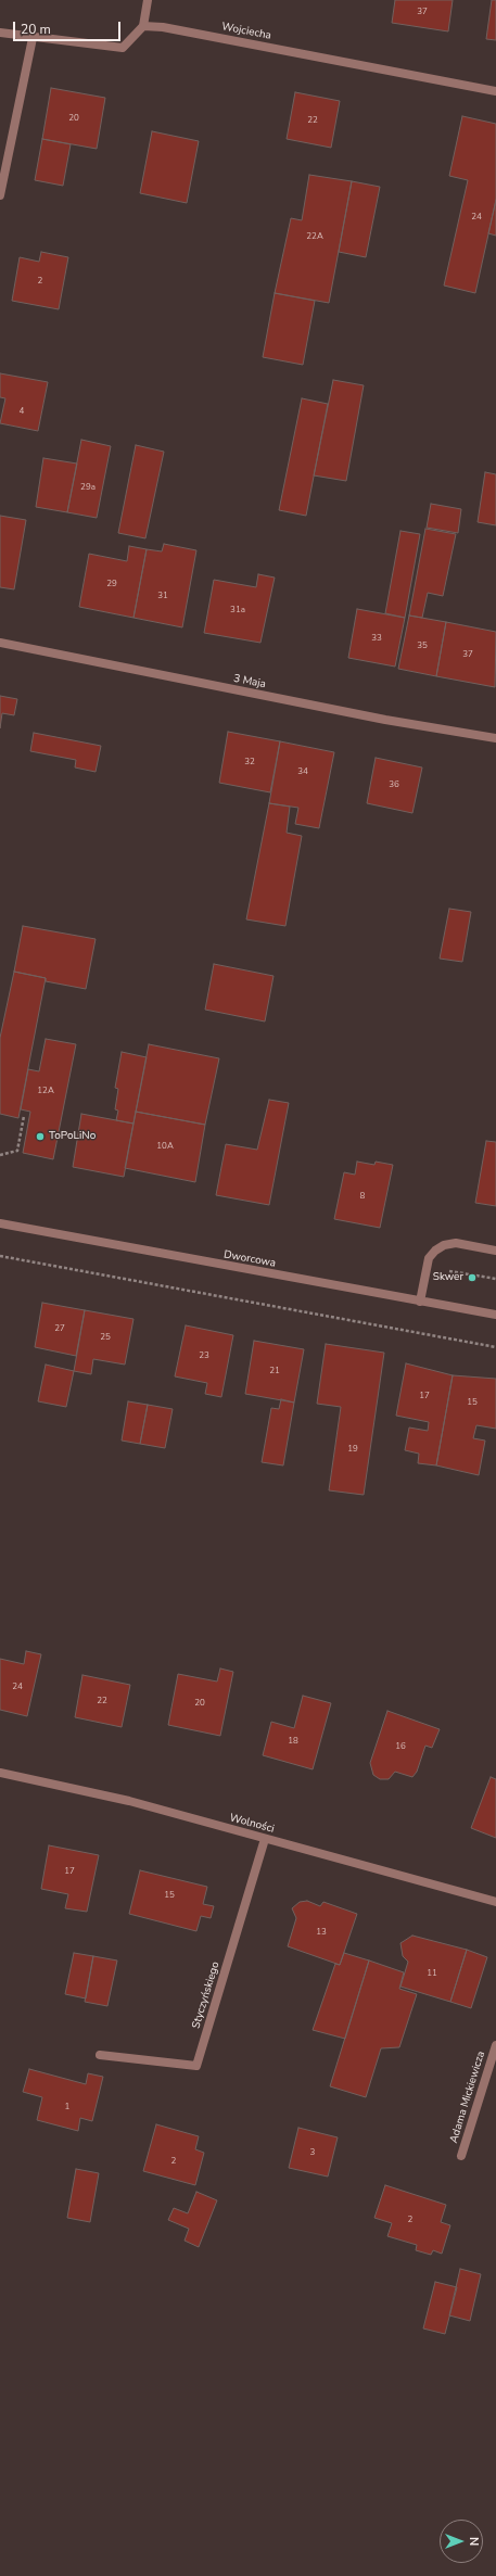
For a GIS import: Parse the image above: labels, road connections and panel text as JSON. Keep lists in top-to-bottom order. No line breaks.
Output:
{"streets":{"street":["Wojciecha","3 Maja","Dworcowa","Wolności","Styczyńskiego","Adama Mickiewicza"]},"crossings":[["Wolności","Styczyńskiego"]],"places":["ToPoLiNo","Skwer"],"house_numbers":["37","20","22","24","22A","2","4","29a","29","31","31a","33","35","37","32","34","36","12A","10A","8","27","25","23","21","17","15","19","24","22","20","18","16","17","15","13","11","1","3","2","2"],"scale_bar":"20 m","north":"right"}
